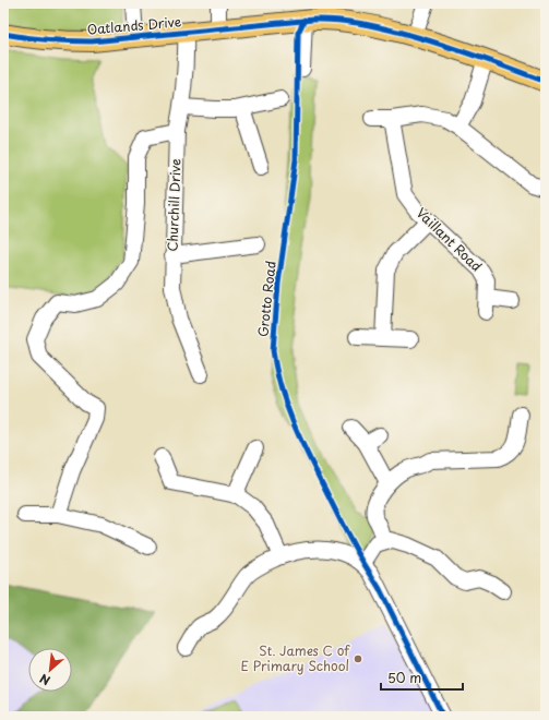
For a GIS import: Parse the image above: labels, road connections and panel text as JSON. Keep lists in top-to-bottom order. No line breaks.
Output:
{"streets":{"main road":["Oatlands Drive"],"street":["Churchill Drive","Vaillant Road"],"cycle path":["Grotto Road"]},"crossings":[["Oatlands Drive","Churchill Drive"]],"places":["St. James C of E Primary School"],"scale_bar":"50 m","north":"bottom left"}
